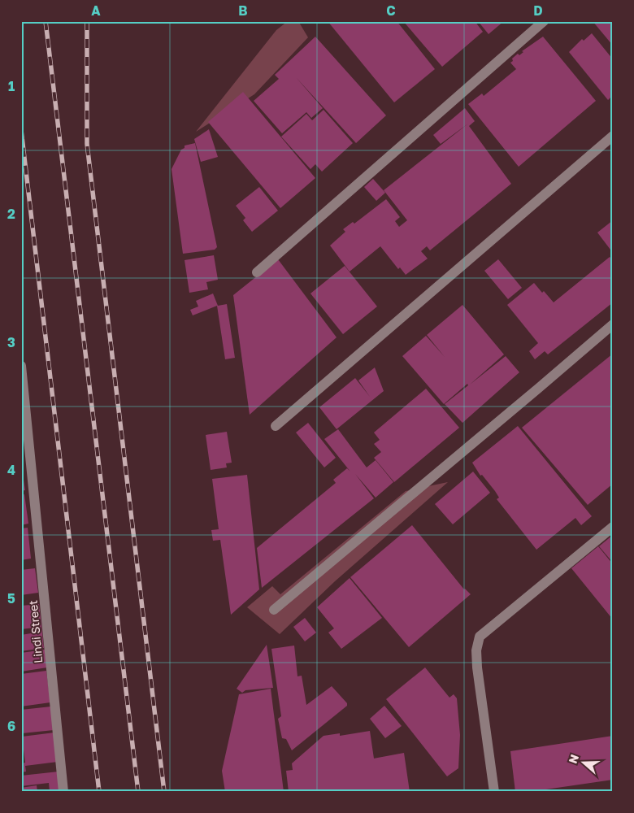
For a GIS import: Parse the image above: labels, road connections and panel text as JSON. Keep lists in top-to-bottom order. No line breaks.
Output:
{"streets":{"street":["Lindi Street"]},"north":"left","grid":{"columns":["A","B","C","D"],"rows":["1","2","3","4","5","6"]}}
